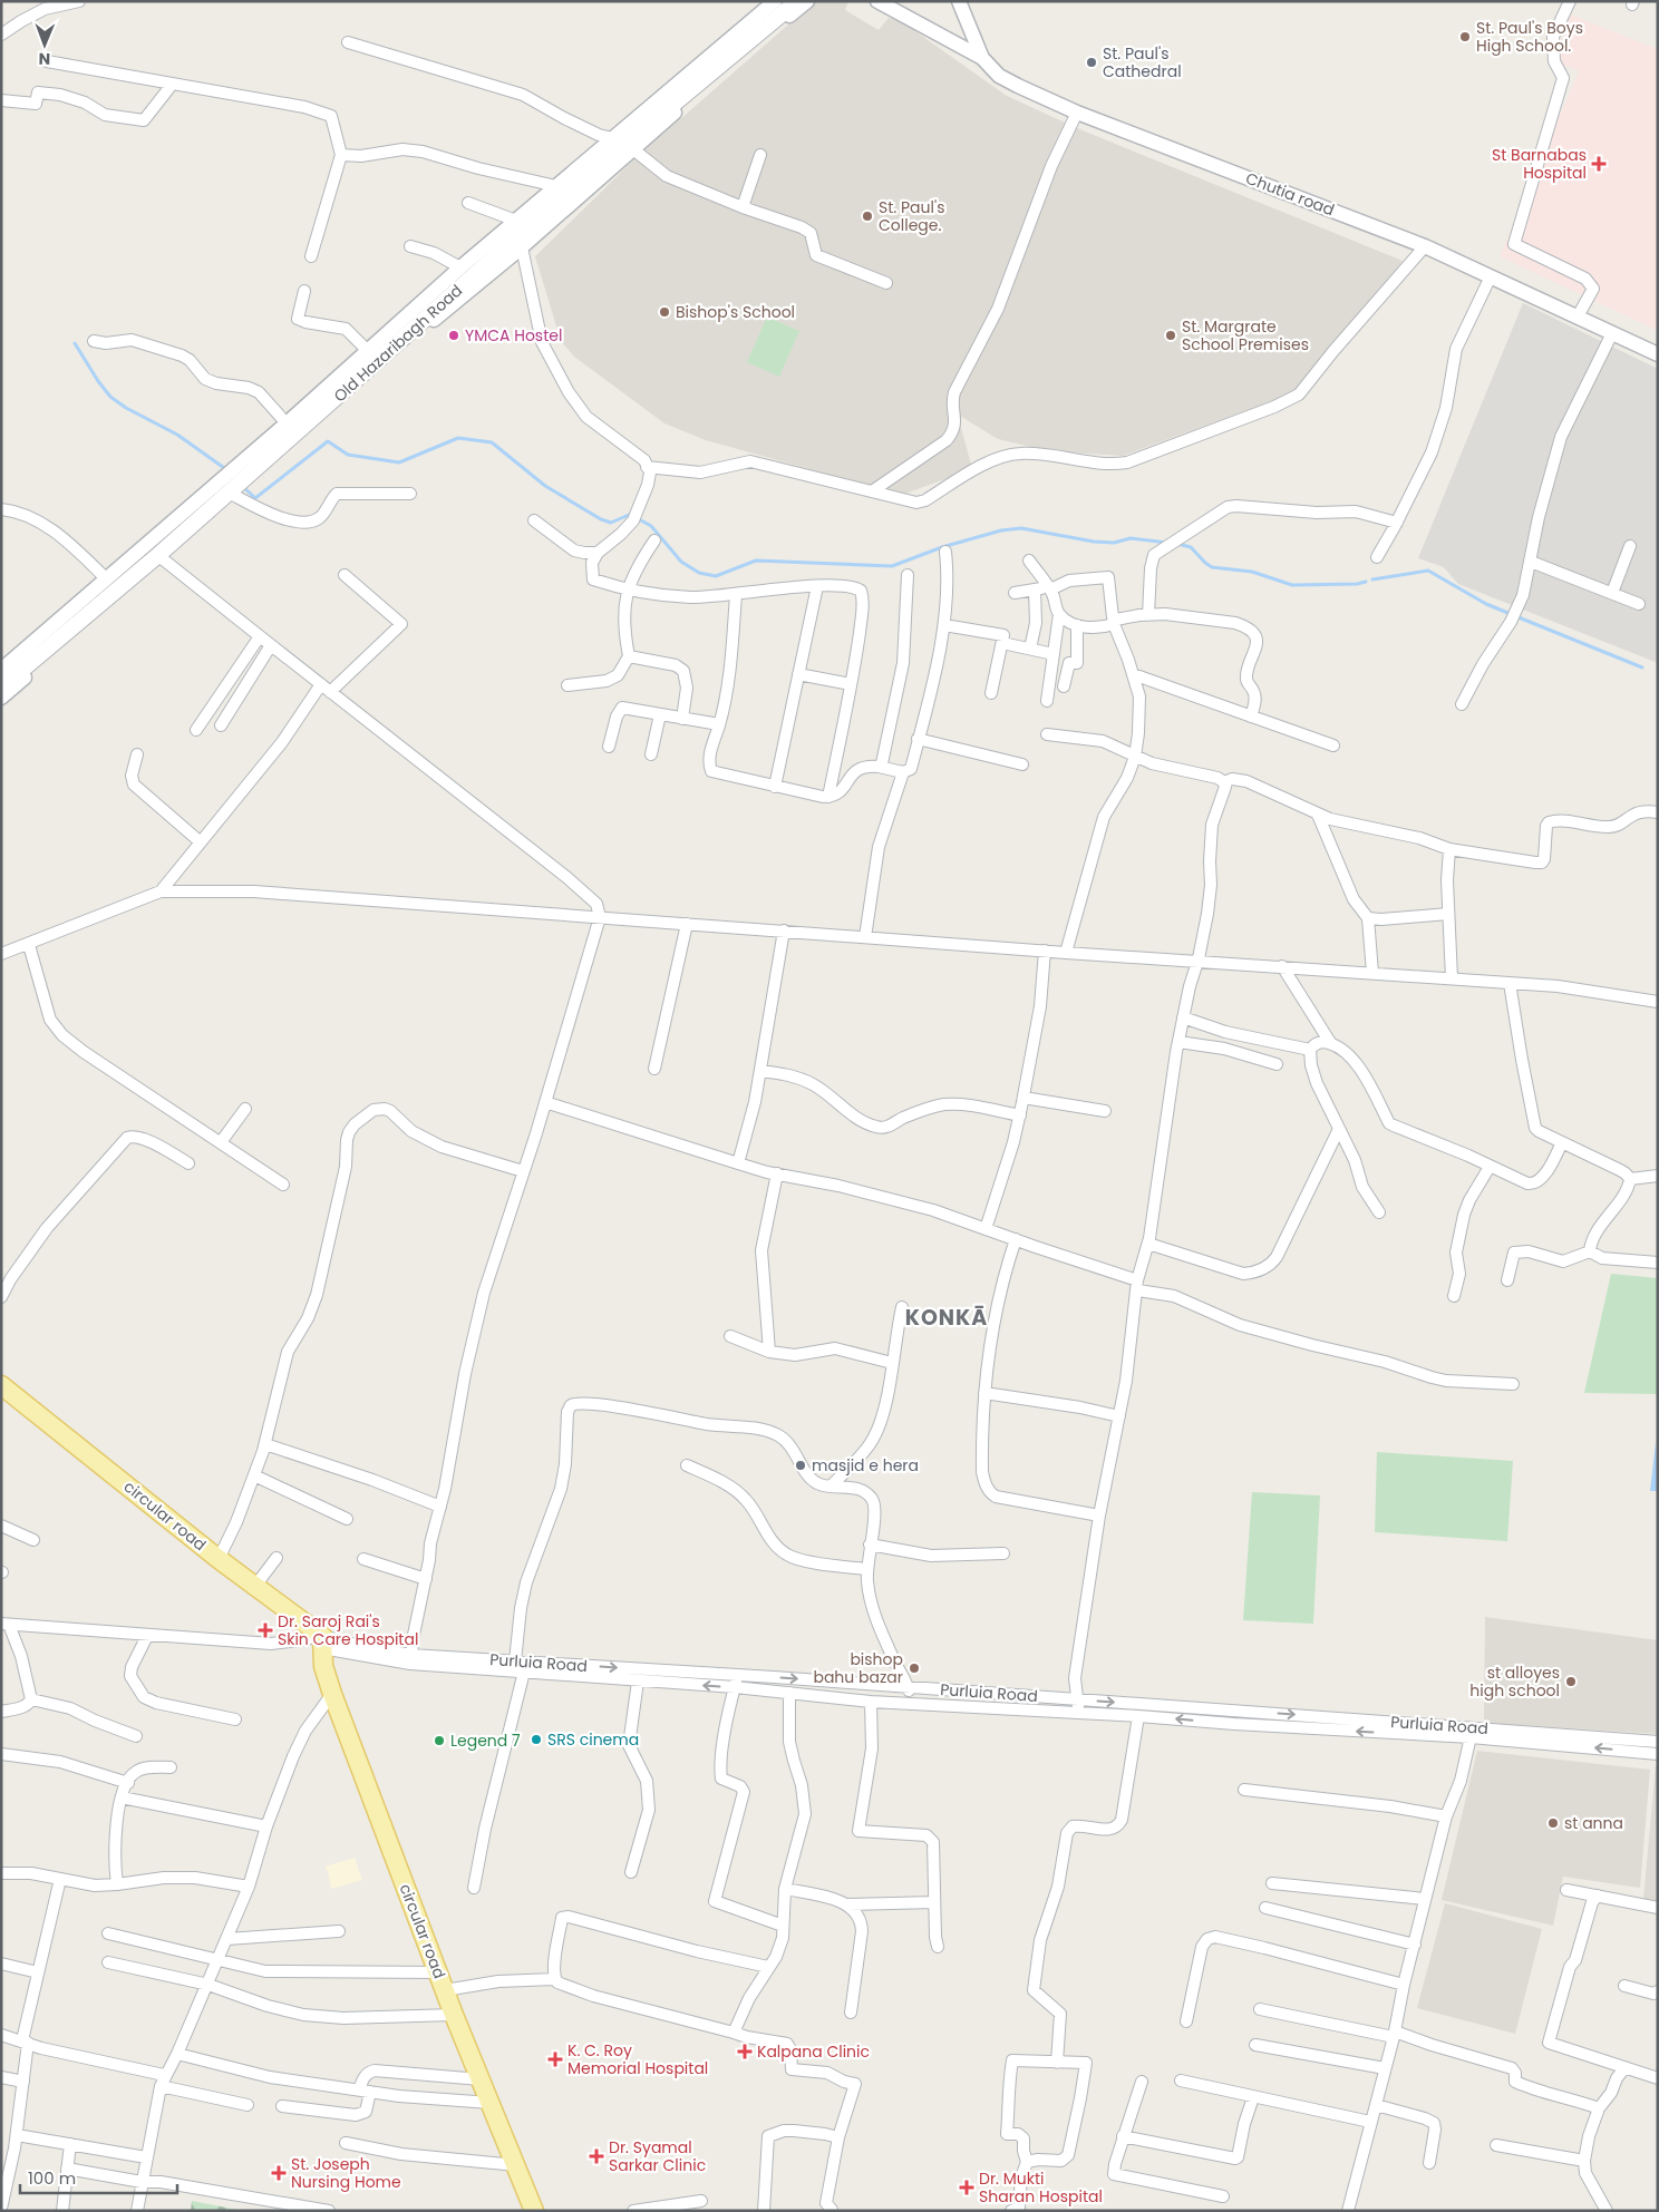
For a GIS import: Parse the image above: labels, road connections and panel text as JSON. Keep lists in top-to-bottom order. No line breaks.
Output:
{"streets":{"main road":["Old Hazaribagh Road","circular road"],"street":["Chutia road","Purluia Road"]},"crossings":[["circular road","Purluia Road"]],"districts":["KONKĀ"],"places":{"other":["St. Paul's Boys High School.","St. Paul's Cathedral","St. Paul's College.","Bishop's School","YMCA Hostel","St. Margrate School Premises","masjid e hera","bishop bahu bazar","st alloyes high school","SRS cinema","Legend 7","st anna"],"health":["St Barnabas Hospital","Dr. Saroj Rai's Skin Care Hospital","Kalpana Clinic","K. C. Roy Memorial Hospital","Dr. Syamal Sarkar Clinic","St. Joseph Nursing Home","Dr. Mukti Sharan Hospital"]},"scale_bar":"100 m","north":"bottom"}
